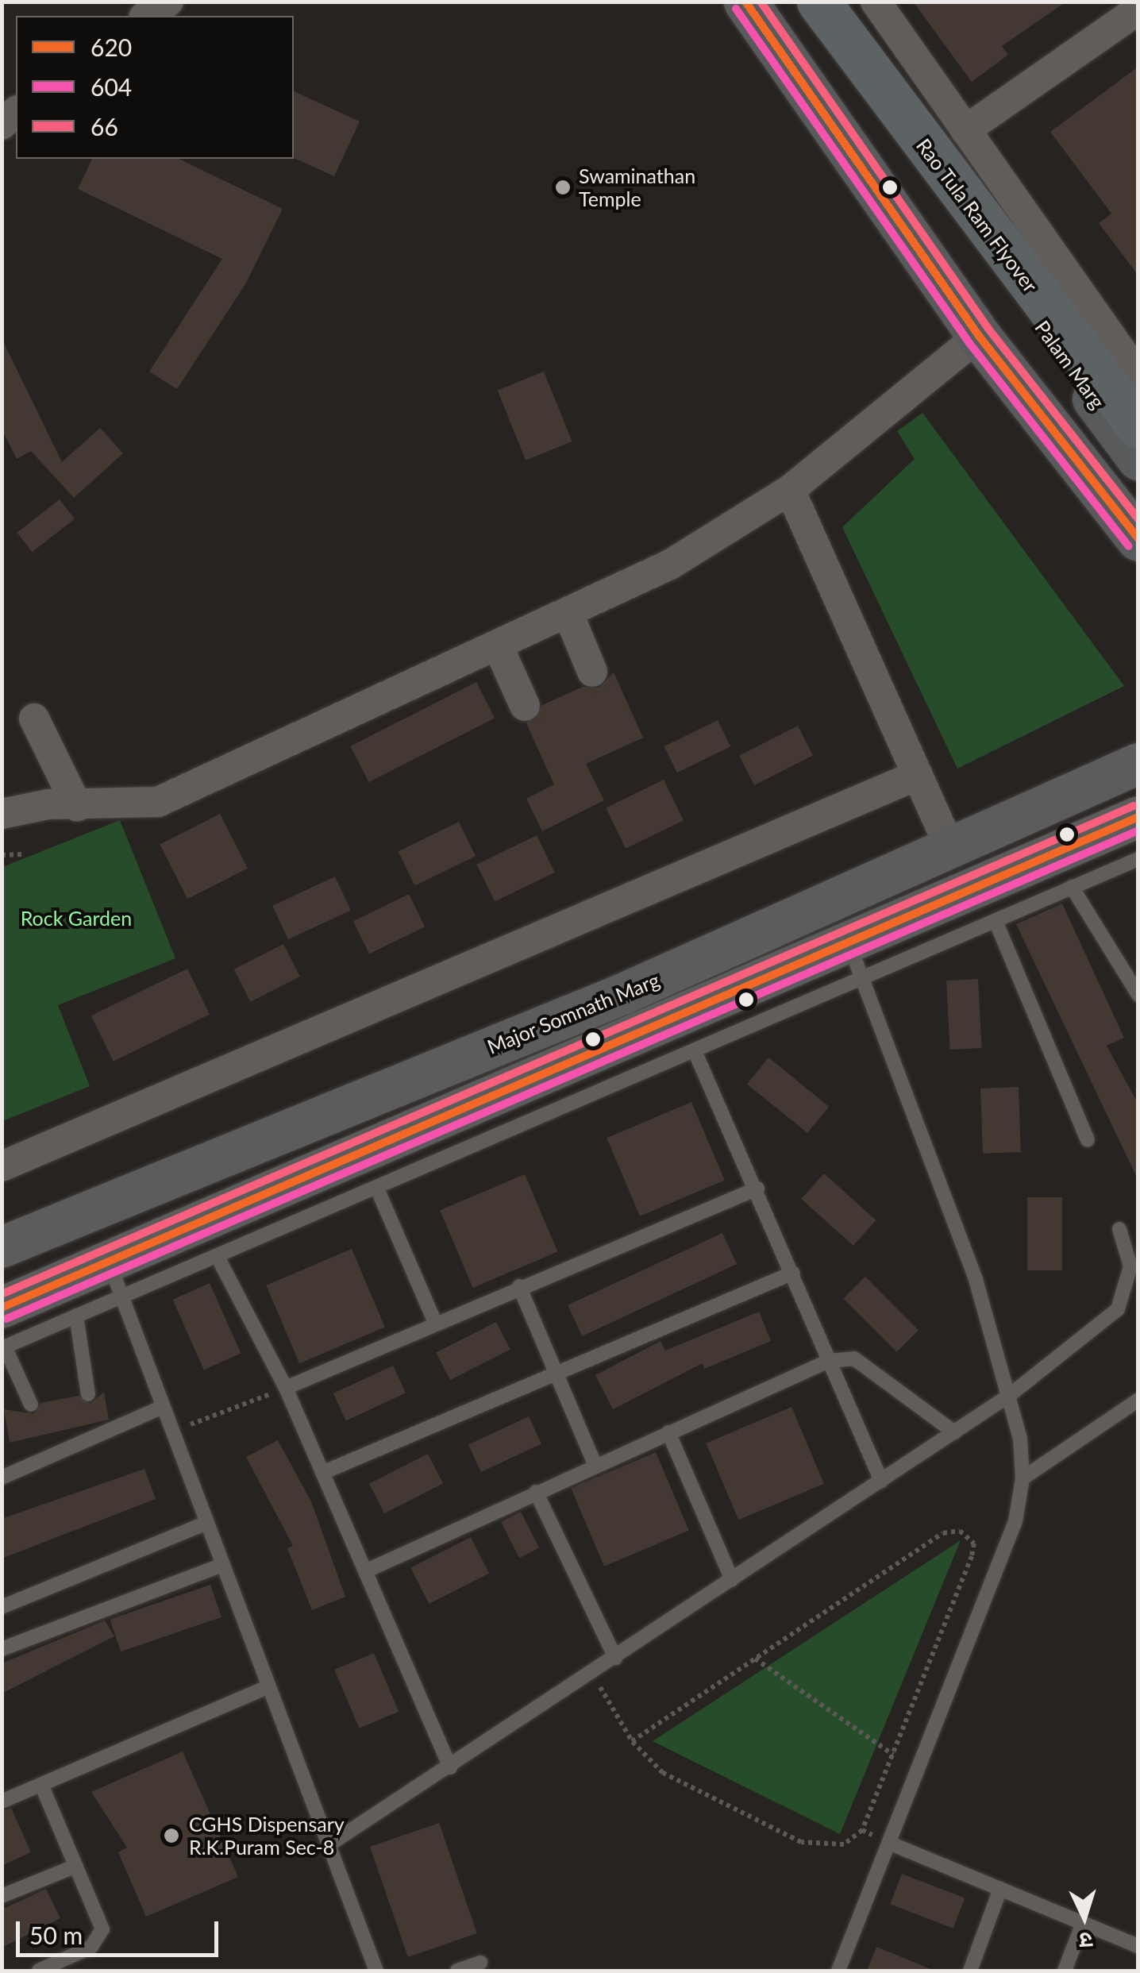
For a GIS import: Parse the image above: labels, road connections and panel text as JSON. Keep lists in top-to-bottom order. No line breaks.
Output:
{"streets":{"highway":["Rao Tula Ram Flyover"],"main road":["Palam Marg"],"street":["Major Somnath Marg"]},"parks":["Rock Garden"],"places":["Swaminathan Temple","CGHS Dispensary R.K.Puram Sec-8"],"lines":["transit line 620","transit line 66","transit line 604"],"legend":["620","604","66"],"scale_bar":"50 m","north":"bottom"}
